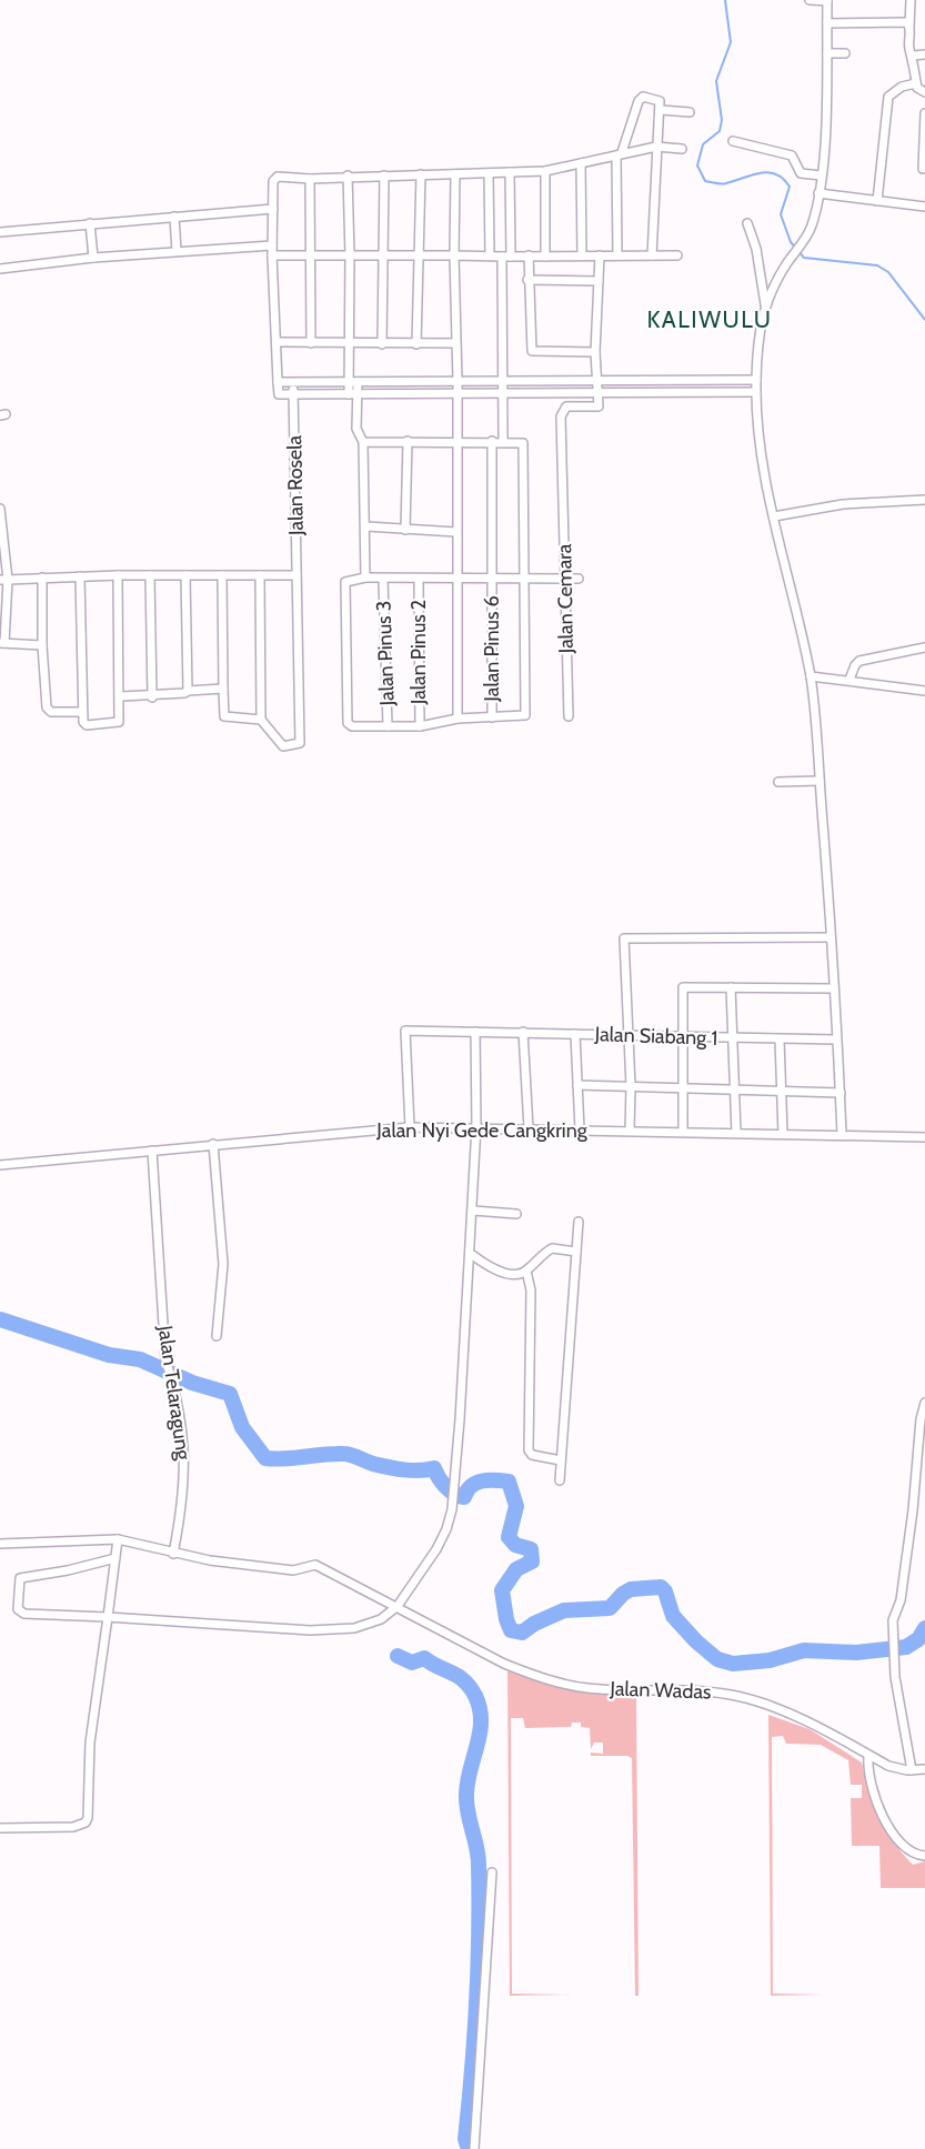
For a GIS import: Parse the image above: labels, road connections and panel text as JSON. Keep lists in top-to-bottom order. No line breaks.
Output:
{"streets":{"street":["Jalan Rosela","Jalan Cemara","Jalan Pinus 6","Jalan Pinus 2","Jalan Pinus 3","Jalan Siabang 1","Jalan Nyi Gede Cangkring","Jalan Telaragung","Jalan Wadas"]},"crossings":[["Jalan Siabang 1","Jalan Nyi Gede Cangkring"],["Jalan Nyi Gede Cangkring","Jalan Telaragung"],["Jalan Telaragung","Jalan Wadas"]],"districts":["KALIWULU"]}
